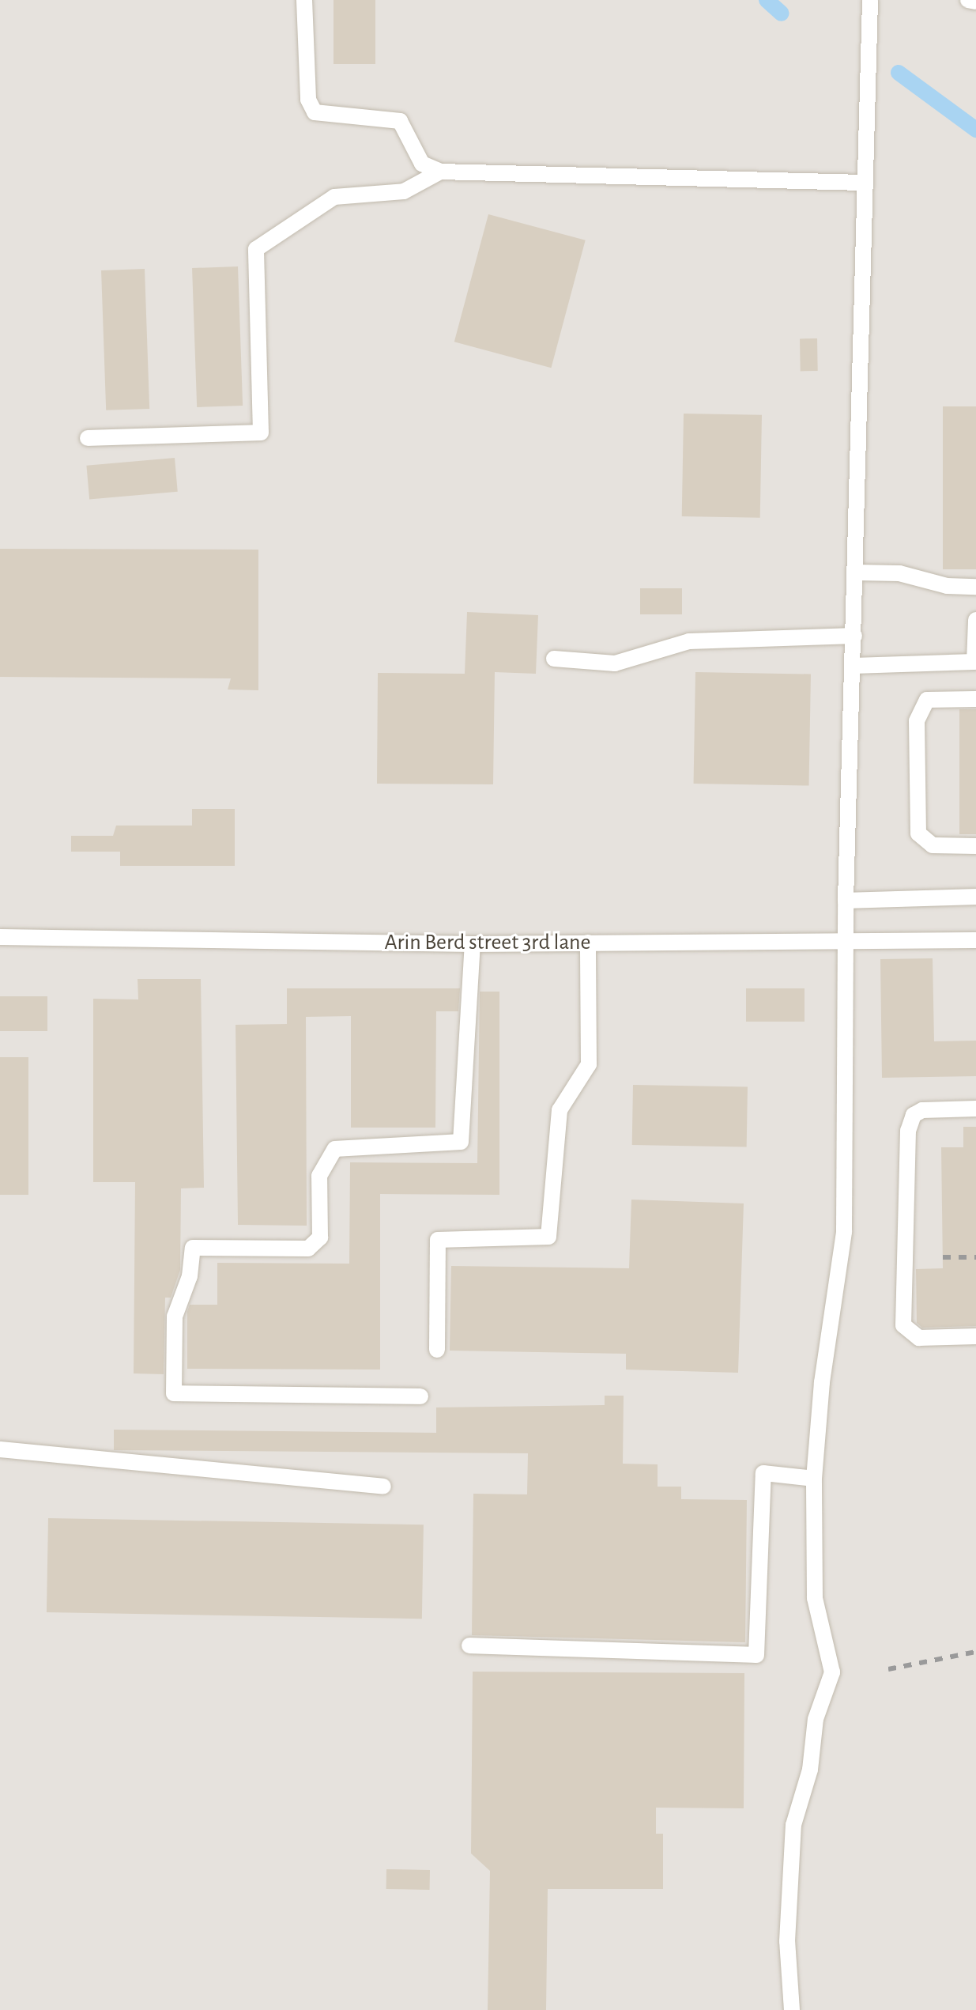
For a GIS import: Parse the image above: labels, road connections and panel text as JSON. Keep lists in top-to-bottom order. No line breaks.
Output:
{"streets":{"street":["Arin Berd street 3rd lane"]}}
